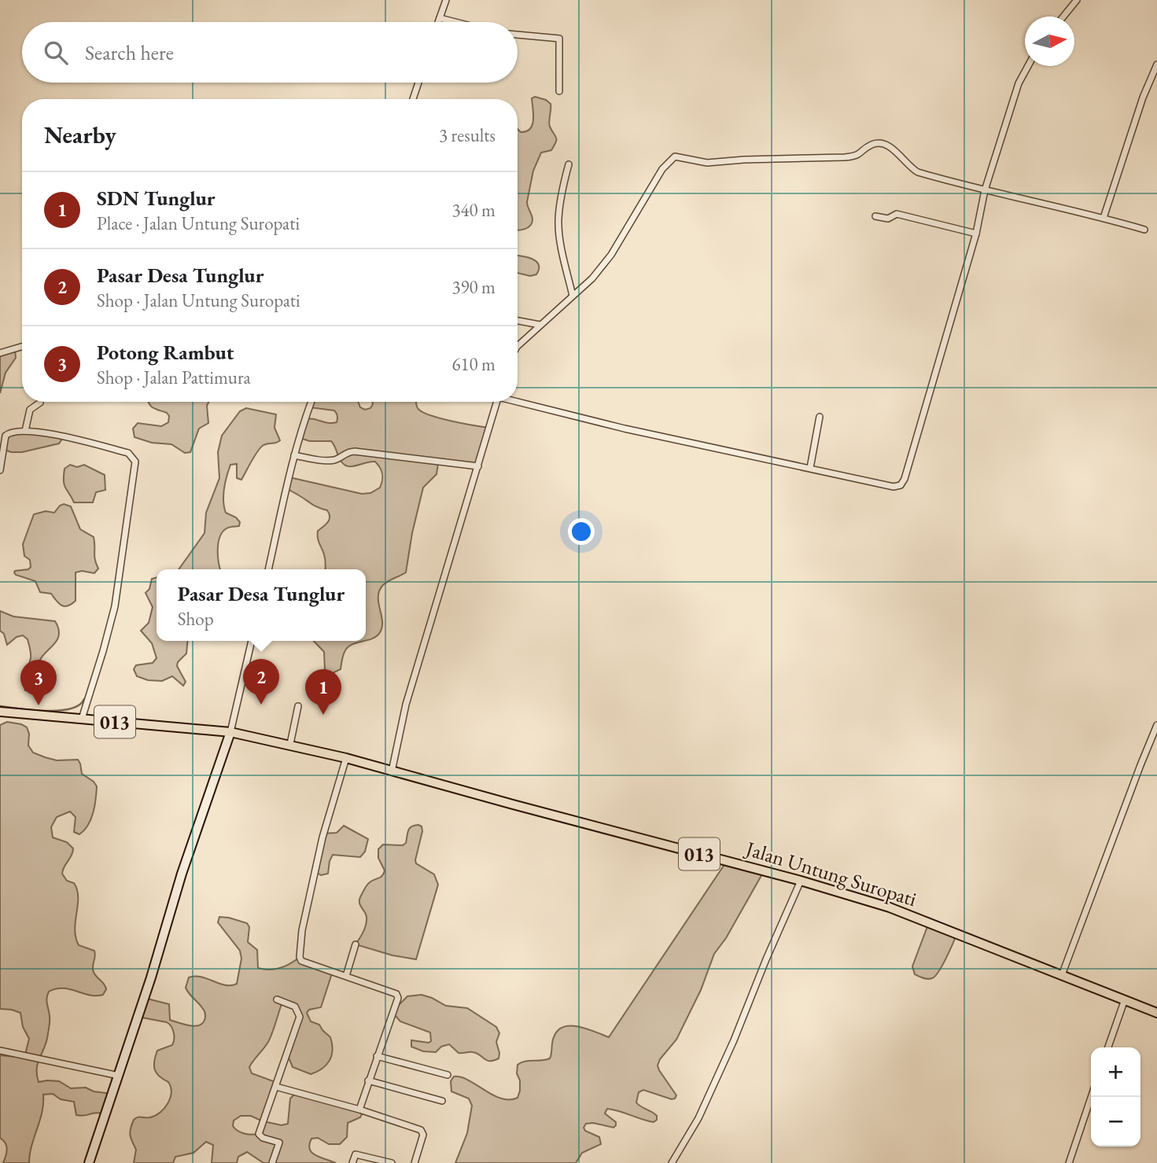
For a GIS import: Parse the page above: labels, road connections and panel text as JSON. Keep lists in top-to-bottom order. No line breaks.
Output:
{"streets":{"main road":["013","Jalan Untung Suropati"]},"crossings":[["013","Jalan Untung Suropati"]],"north":"right","page":{"search":"Search here","heading":["Nearby","3 results"],"list":[{"mark":"1","name":"SDN Tunglur","note":"Place · Jalan Untung Suropati","value":"340 m"},{"mark":"2","name":"Pasar Desa Tunglur","note":"Shop · Jalan Untung Suropati","value":"390 m"},{"mark":"3","name":"Potong Rambut","note":"Shop · Jalan Pattimura","value":"610 m"}],"popup":["Pasar Desa Tunglur","Shop"],"pins":["2","3","1"],"map_buttons":["+","−"]}}
